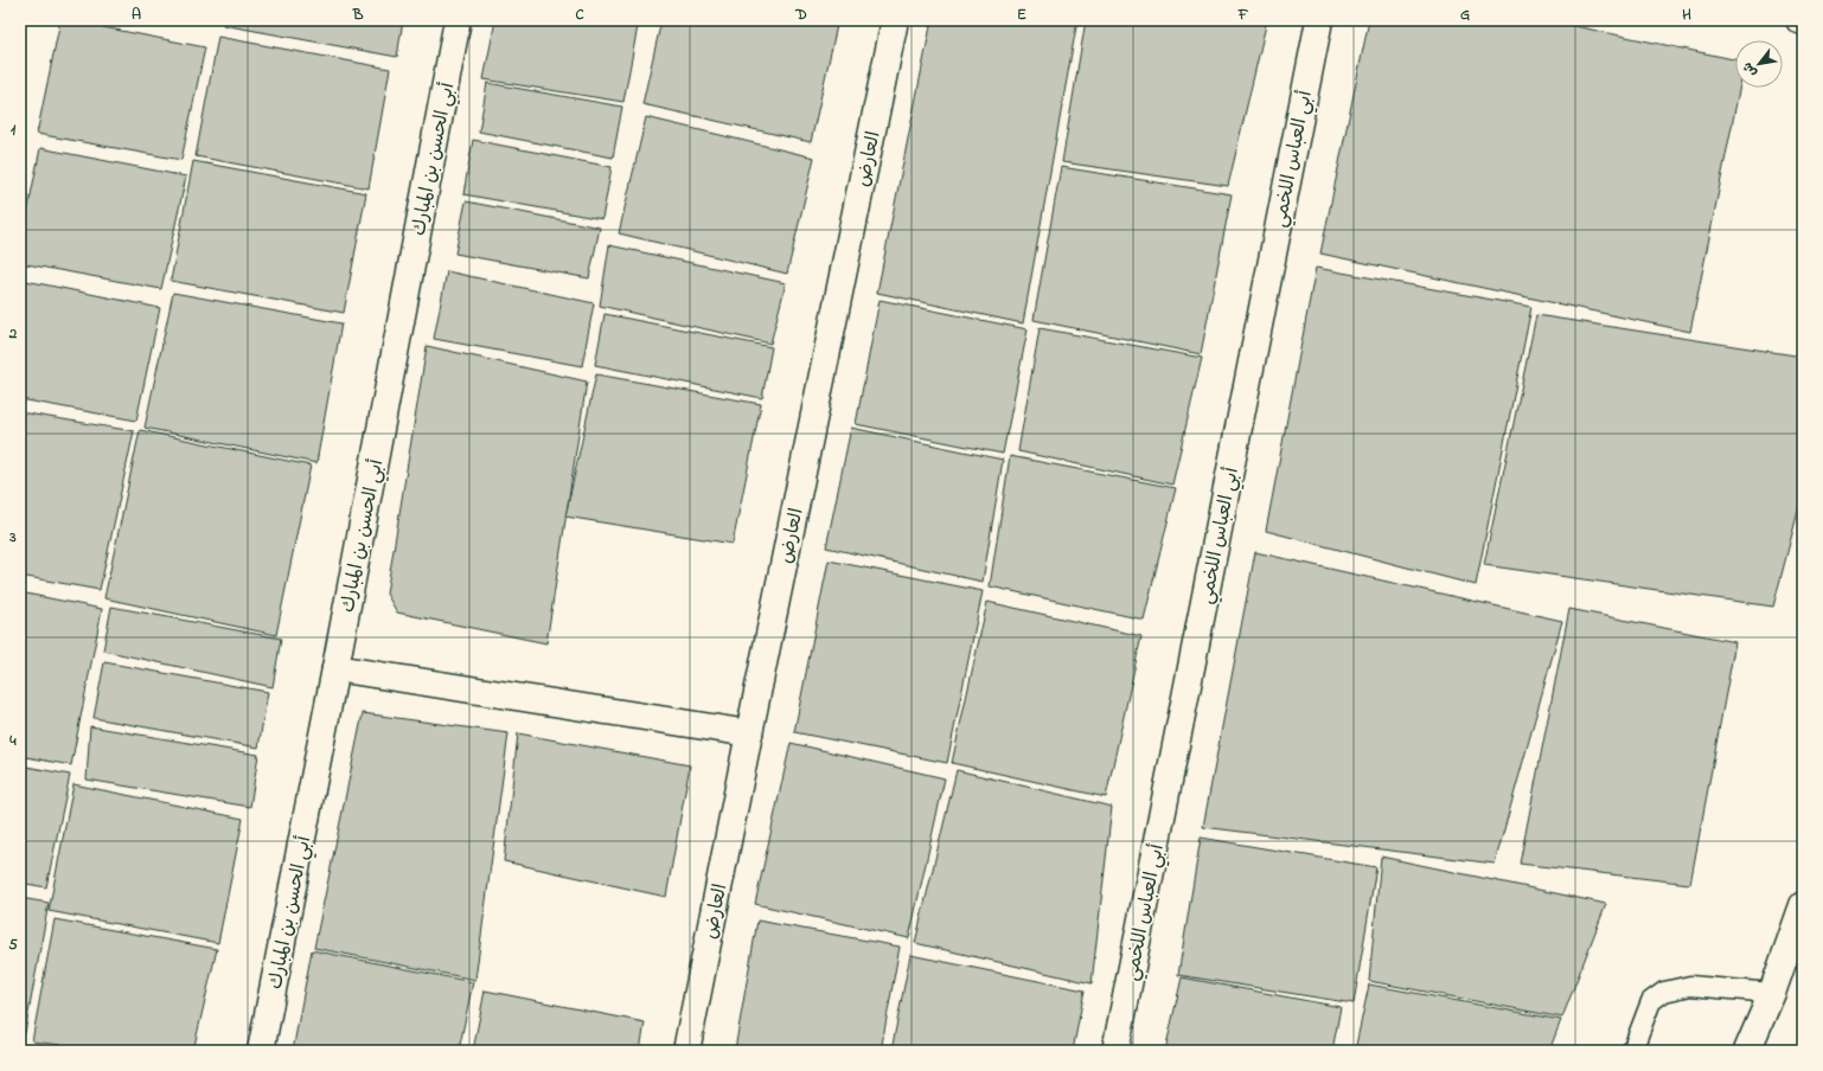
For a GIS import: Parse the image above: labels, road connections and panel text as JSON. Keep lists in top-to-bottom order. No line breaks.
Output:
{"streets":{"street":["أبي الحسن بن المبارك","العارض","أبي العباس اللخمي"]},"north":"bottom left","grid":{"columns":["A","B","C","D","E","F","G","H"],"rows":["1","2","3","4","5"]}}
